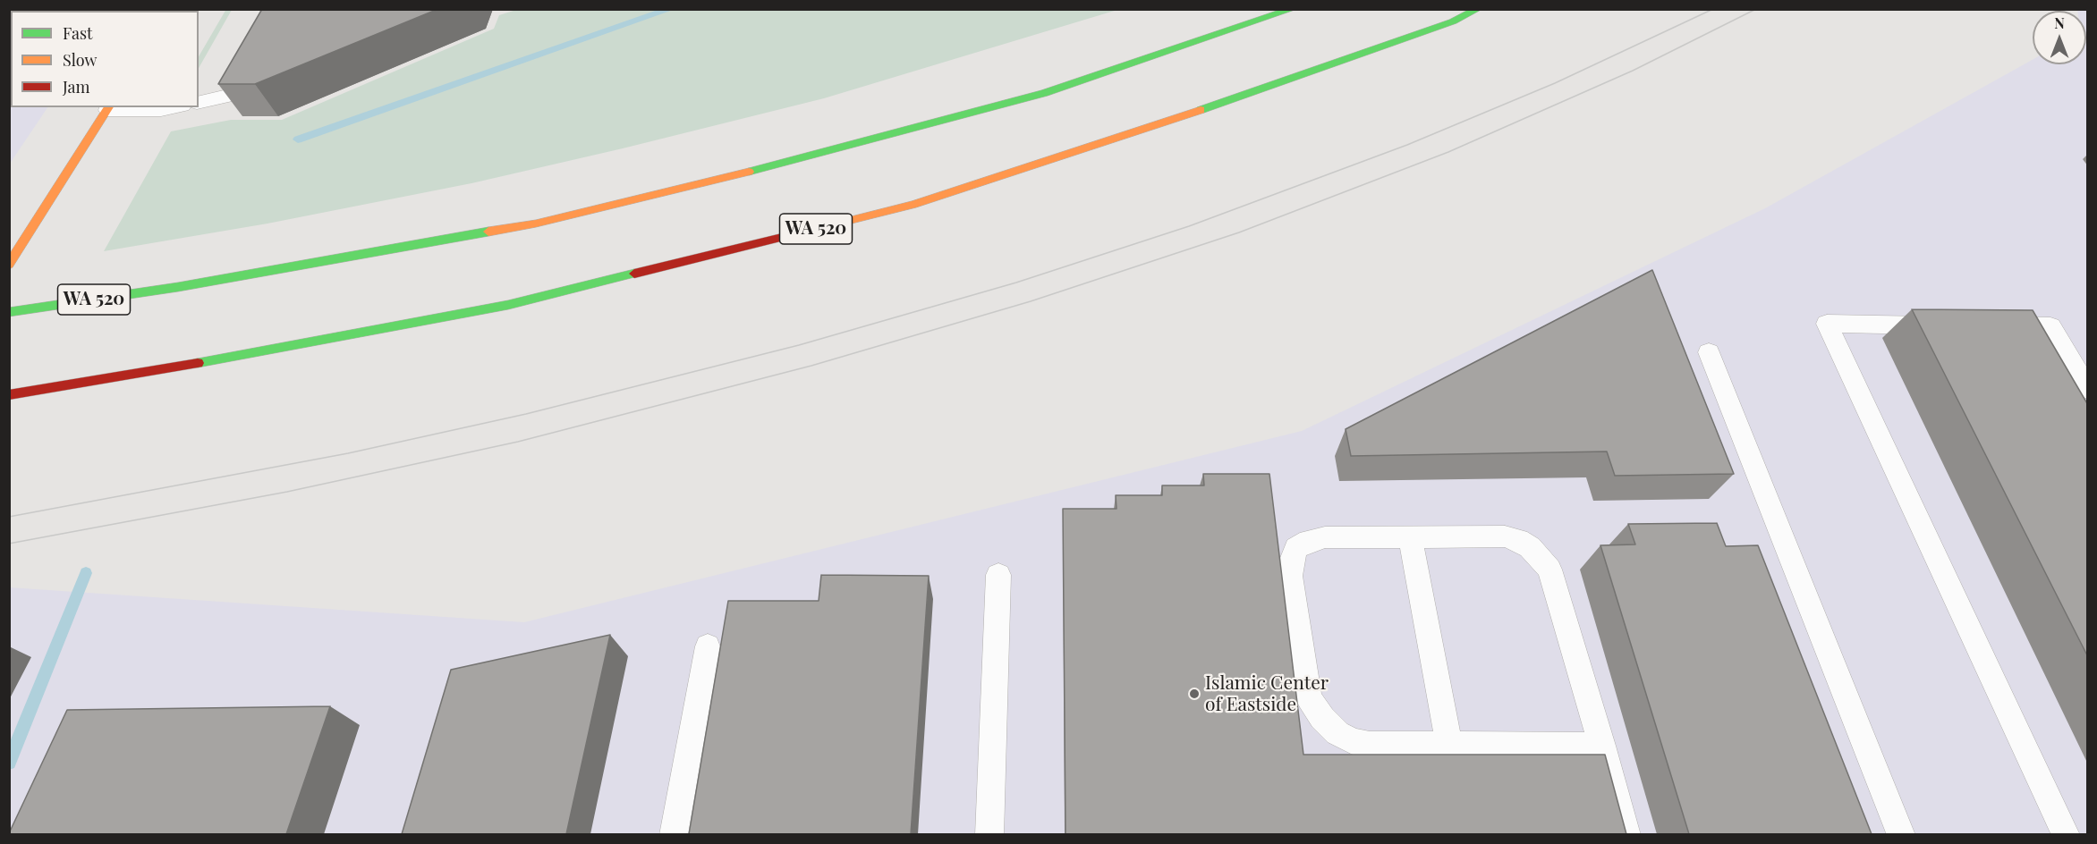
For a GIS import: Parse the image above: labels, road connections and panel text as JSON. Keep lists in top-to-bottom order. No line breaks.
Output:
{"streets":{"main road":["WA 520"]},"places":["Islamic Center of Eastside"],"legend":["Fast","Slow","Jam"],"north":"top"}
